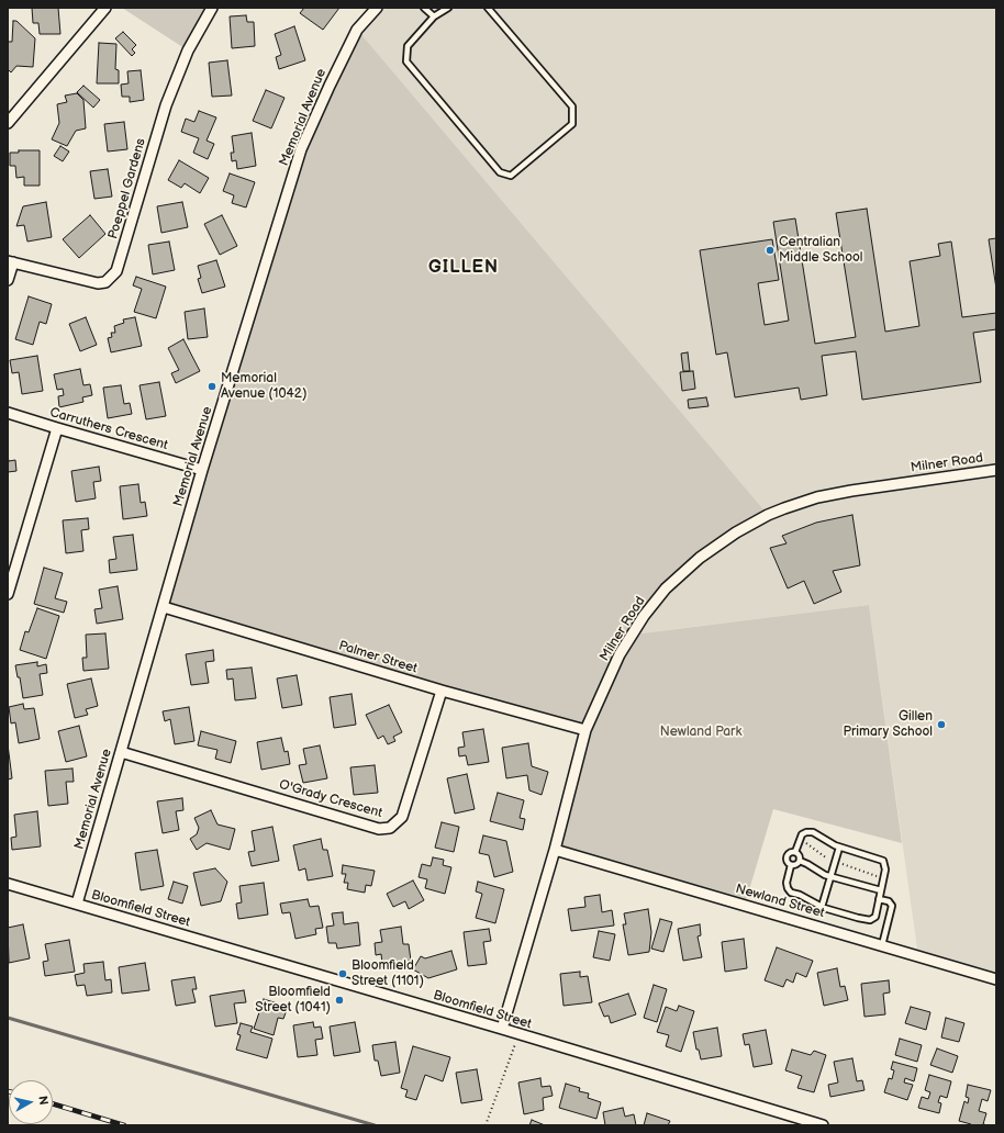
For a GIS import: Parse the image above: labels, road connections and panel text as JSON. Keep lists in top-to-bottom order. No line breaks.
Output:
{"streets":{"street":["Memorial Avenue","Poeppel Gardens","Carruthers Crescent","Milner Road","Palmer Street","O'Grady Crescent","Newland Street","Bloomfield Street"]},"crossings":[["Memorial Avenue","Carruthers Crescent"],["Memorial Avenue","Palmer Street"],["Memorial Avenue","O'Grady Crescent"],["Memorial Avenue","Bloomfield Street"],["Milner Road","Palmer Street"],["Milner Road","Newland Street"],["Milner Road","Bloomfield Street"],["Palmer Street","O'Grady Crescent"]],"districts":["GILLEN"],"parks":["Newland Park"],"places":["Centralian Middle School","Memorial Avenue (1042)","Gillen Primary School","Bloomfield Street (1101)","Bloomfield Street (1041)"],"north":"right"}
